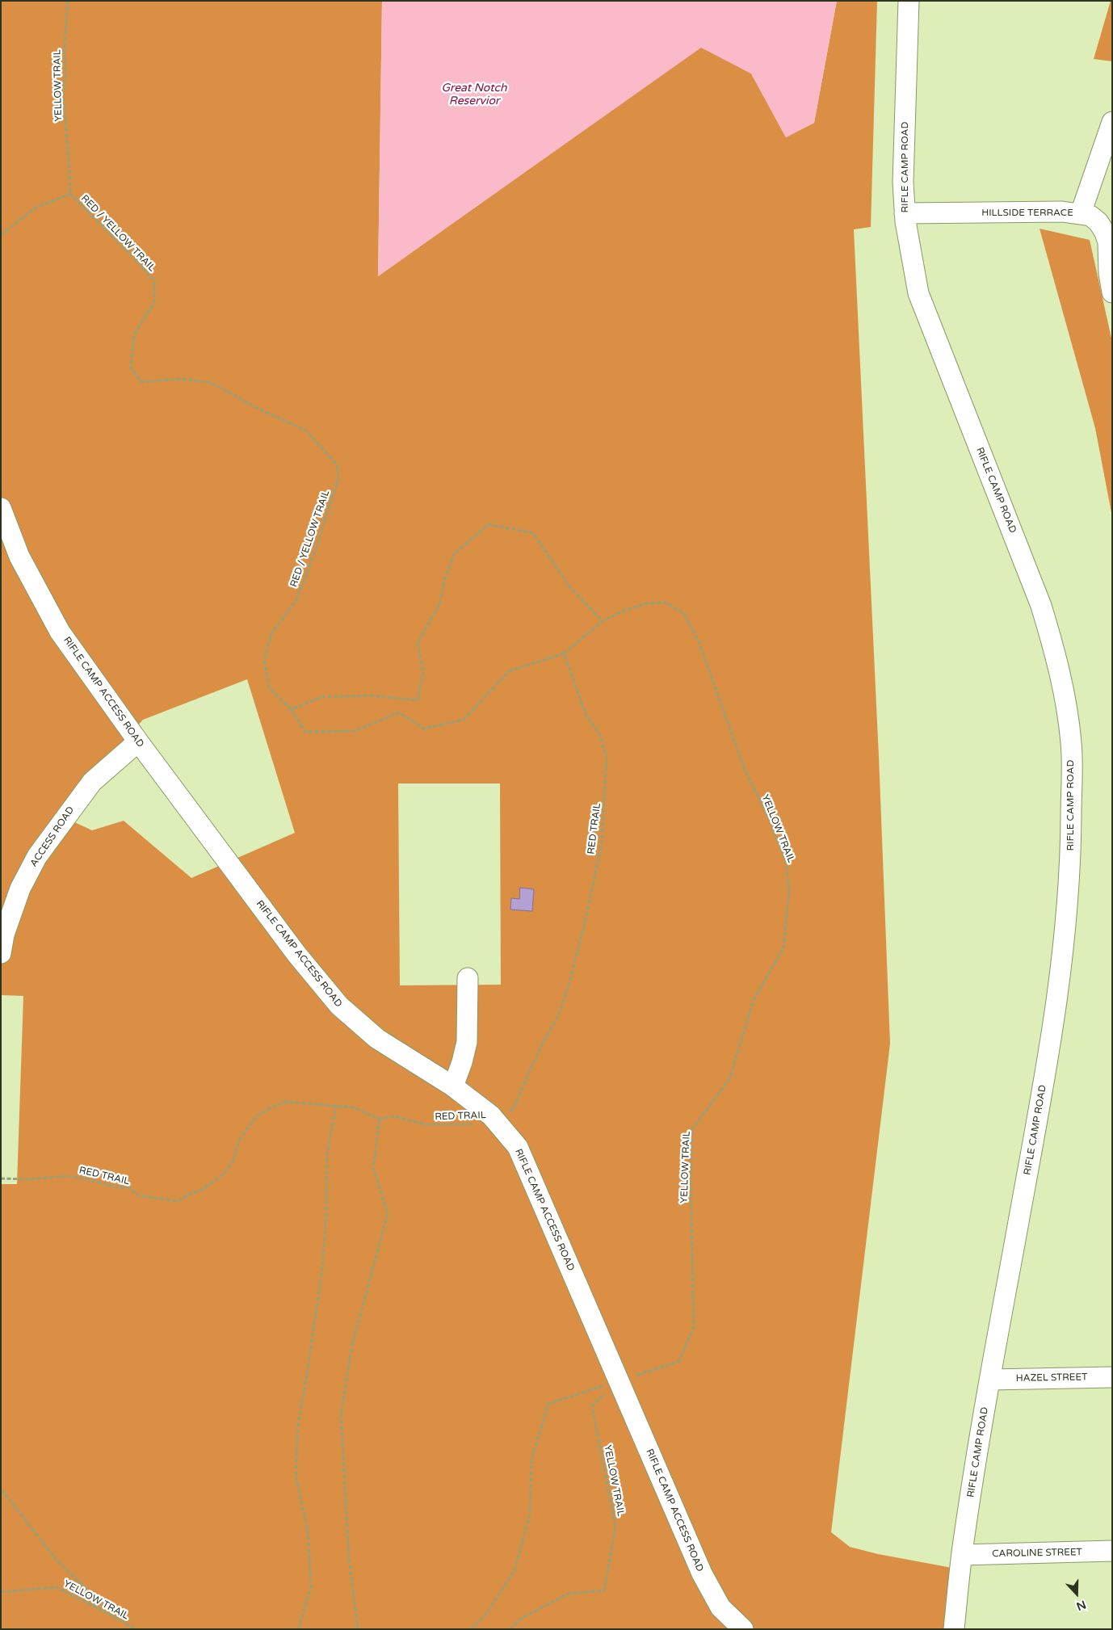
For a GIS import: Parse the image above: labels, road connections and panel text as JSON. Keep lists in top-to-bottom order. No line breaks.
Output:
{"streets":{"street":["RIFLE CAMP ROAD","HILLSIDE TERRACE","RIFLE CAMP ACCESS ROAD","ACCESS ROAD","HAZEL STREET","CAROLINE STREET"],"path":["YELLOW TRAIL","RED / YELLOW TRAIL","RED TRAIL"]},"crossings":[["YELLOW TRAIL","RED / YELLOW TRAIL"],["YELLOW TRAIL","RIFLE CAMP ACCESS ROAD"],["RIFLE CAMP ROAD","HILLSIDE TERRACE"],["RIFLE CAMP ROAD","HAZEL STREET"],["RIFLE CAMP ROAD","CAROLINE STREET"],["RIFLE CAMP ACCESS ROAD","RED TRAIL"],["RIFLE CAMP ACCESS ROAD","ACCESS ROAD"]],"water":["Great Notch Reservior"],"north":"bottom"}
